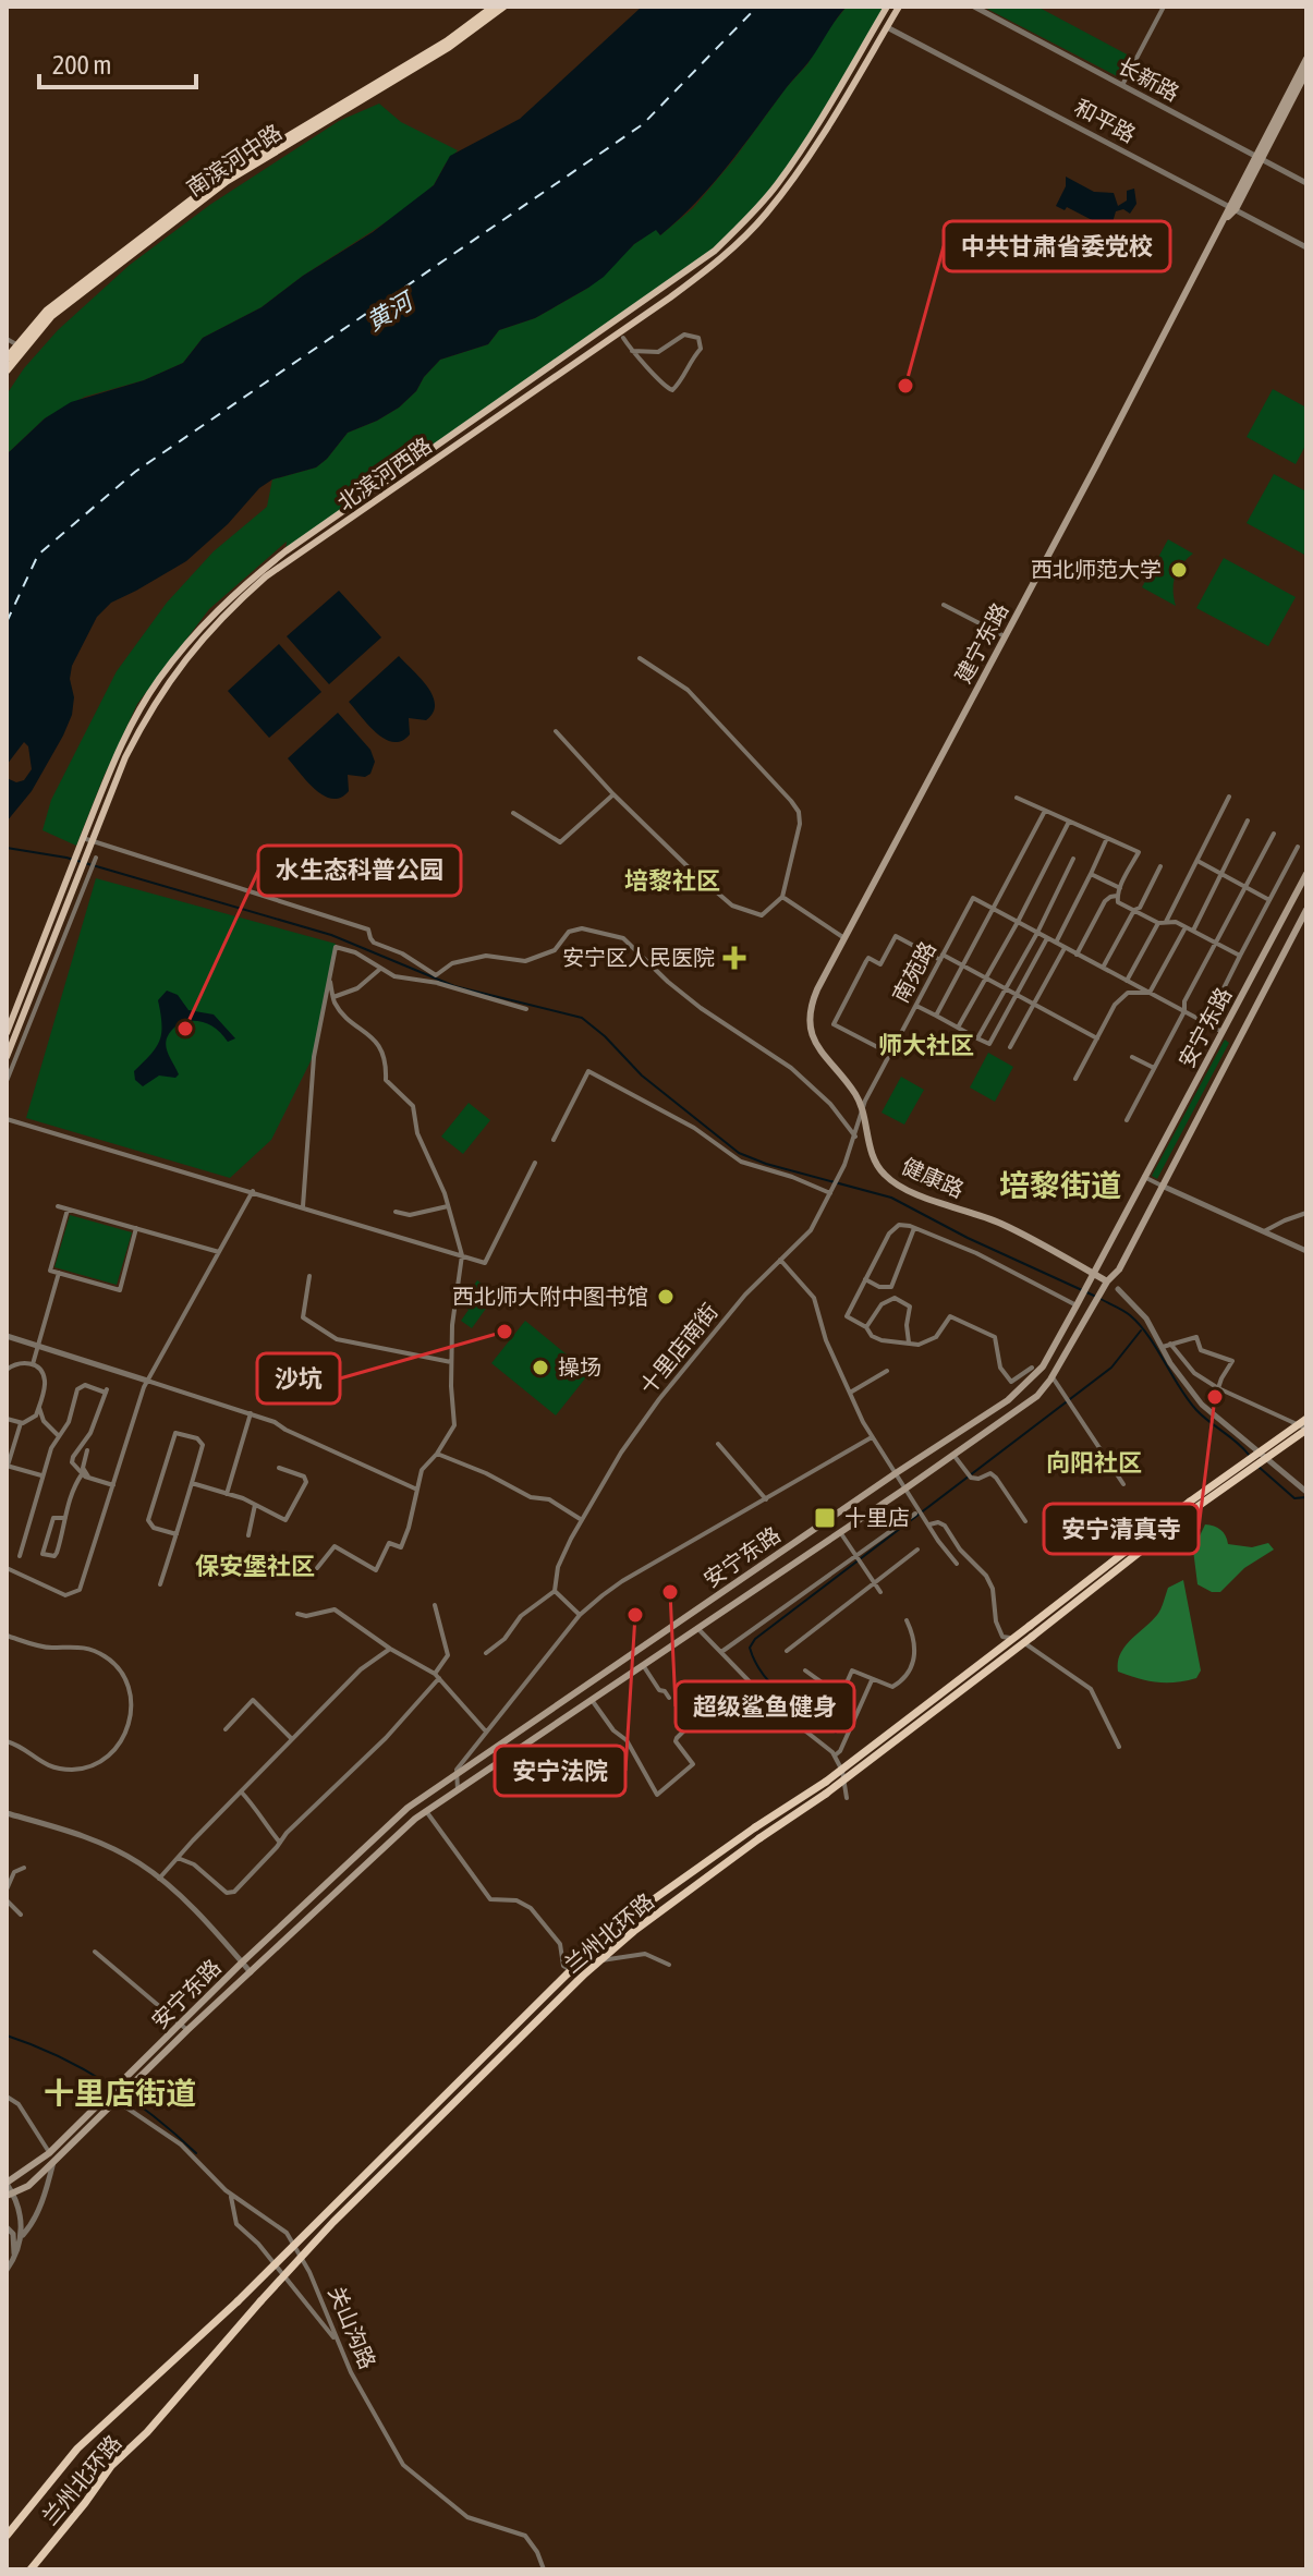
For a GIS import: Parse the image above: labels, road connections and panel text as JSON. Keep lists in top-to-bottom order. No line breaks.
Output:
{"streets":{"highway":["南滨河中路","兰州北环路"],"main road":["北滨河西路","建宁东路","安宁东路","健康路"],"street":["长新路","和平路","南苑路","十里店南街","关山沟路"]},"crossings":[["长新路","建宁东路"],["和平路","北滨河西路"],["和平路","建宁东路"],["建宁东路","健康路"],["南苑路","健康路"],["南苑路","十里店南街"],["安宁东路","健康路"],["安宁东路","关山沟路"],["健康路","十里店南街"]],"districts":["培黎社区","师大社区","培黎街道","向阳社区","保安堡社区","十里店街道"],"water":["黄河"],"places":{"other":["中共甘肃省委党校","西北师范大学","水生态科普公园","西北师大附中图书馆","沙坑","操场","安宁清真寺","超级鲨鱼健身","安宁法院"],"health":["安宁区人民医院"],"transit":["十里店"]},"scale_bar":"200 m"}
